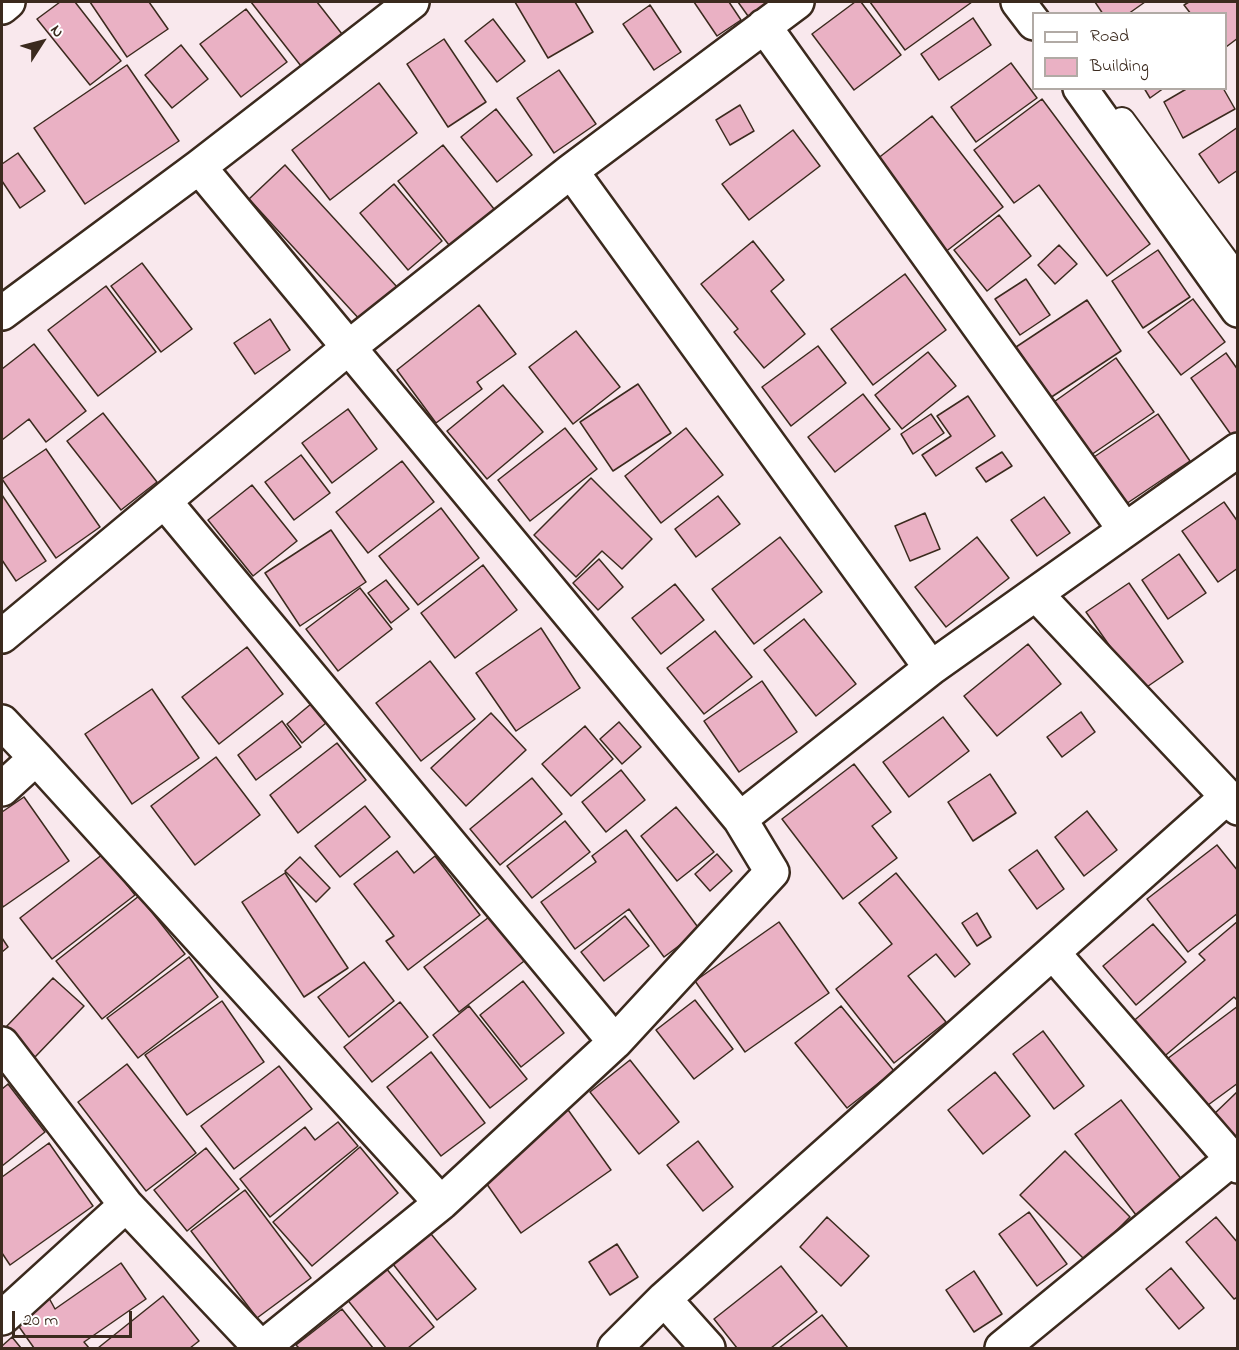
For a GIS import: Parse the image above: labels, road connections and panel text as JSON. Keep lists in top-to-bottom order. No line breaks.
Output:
{"legend":["Road","Building"],"scale_bar":"20 m","north":"top right"}
